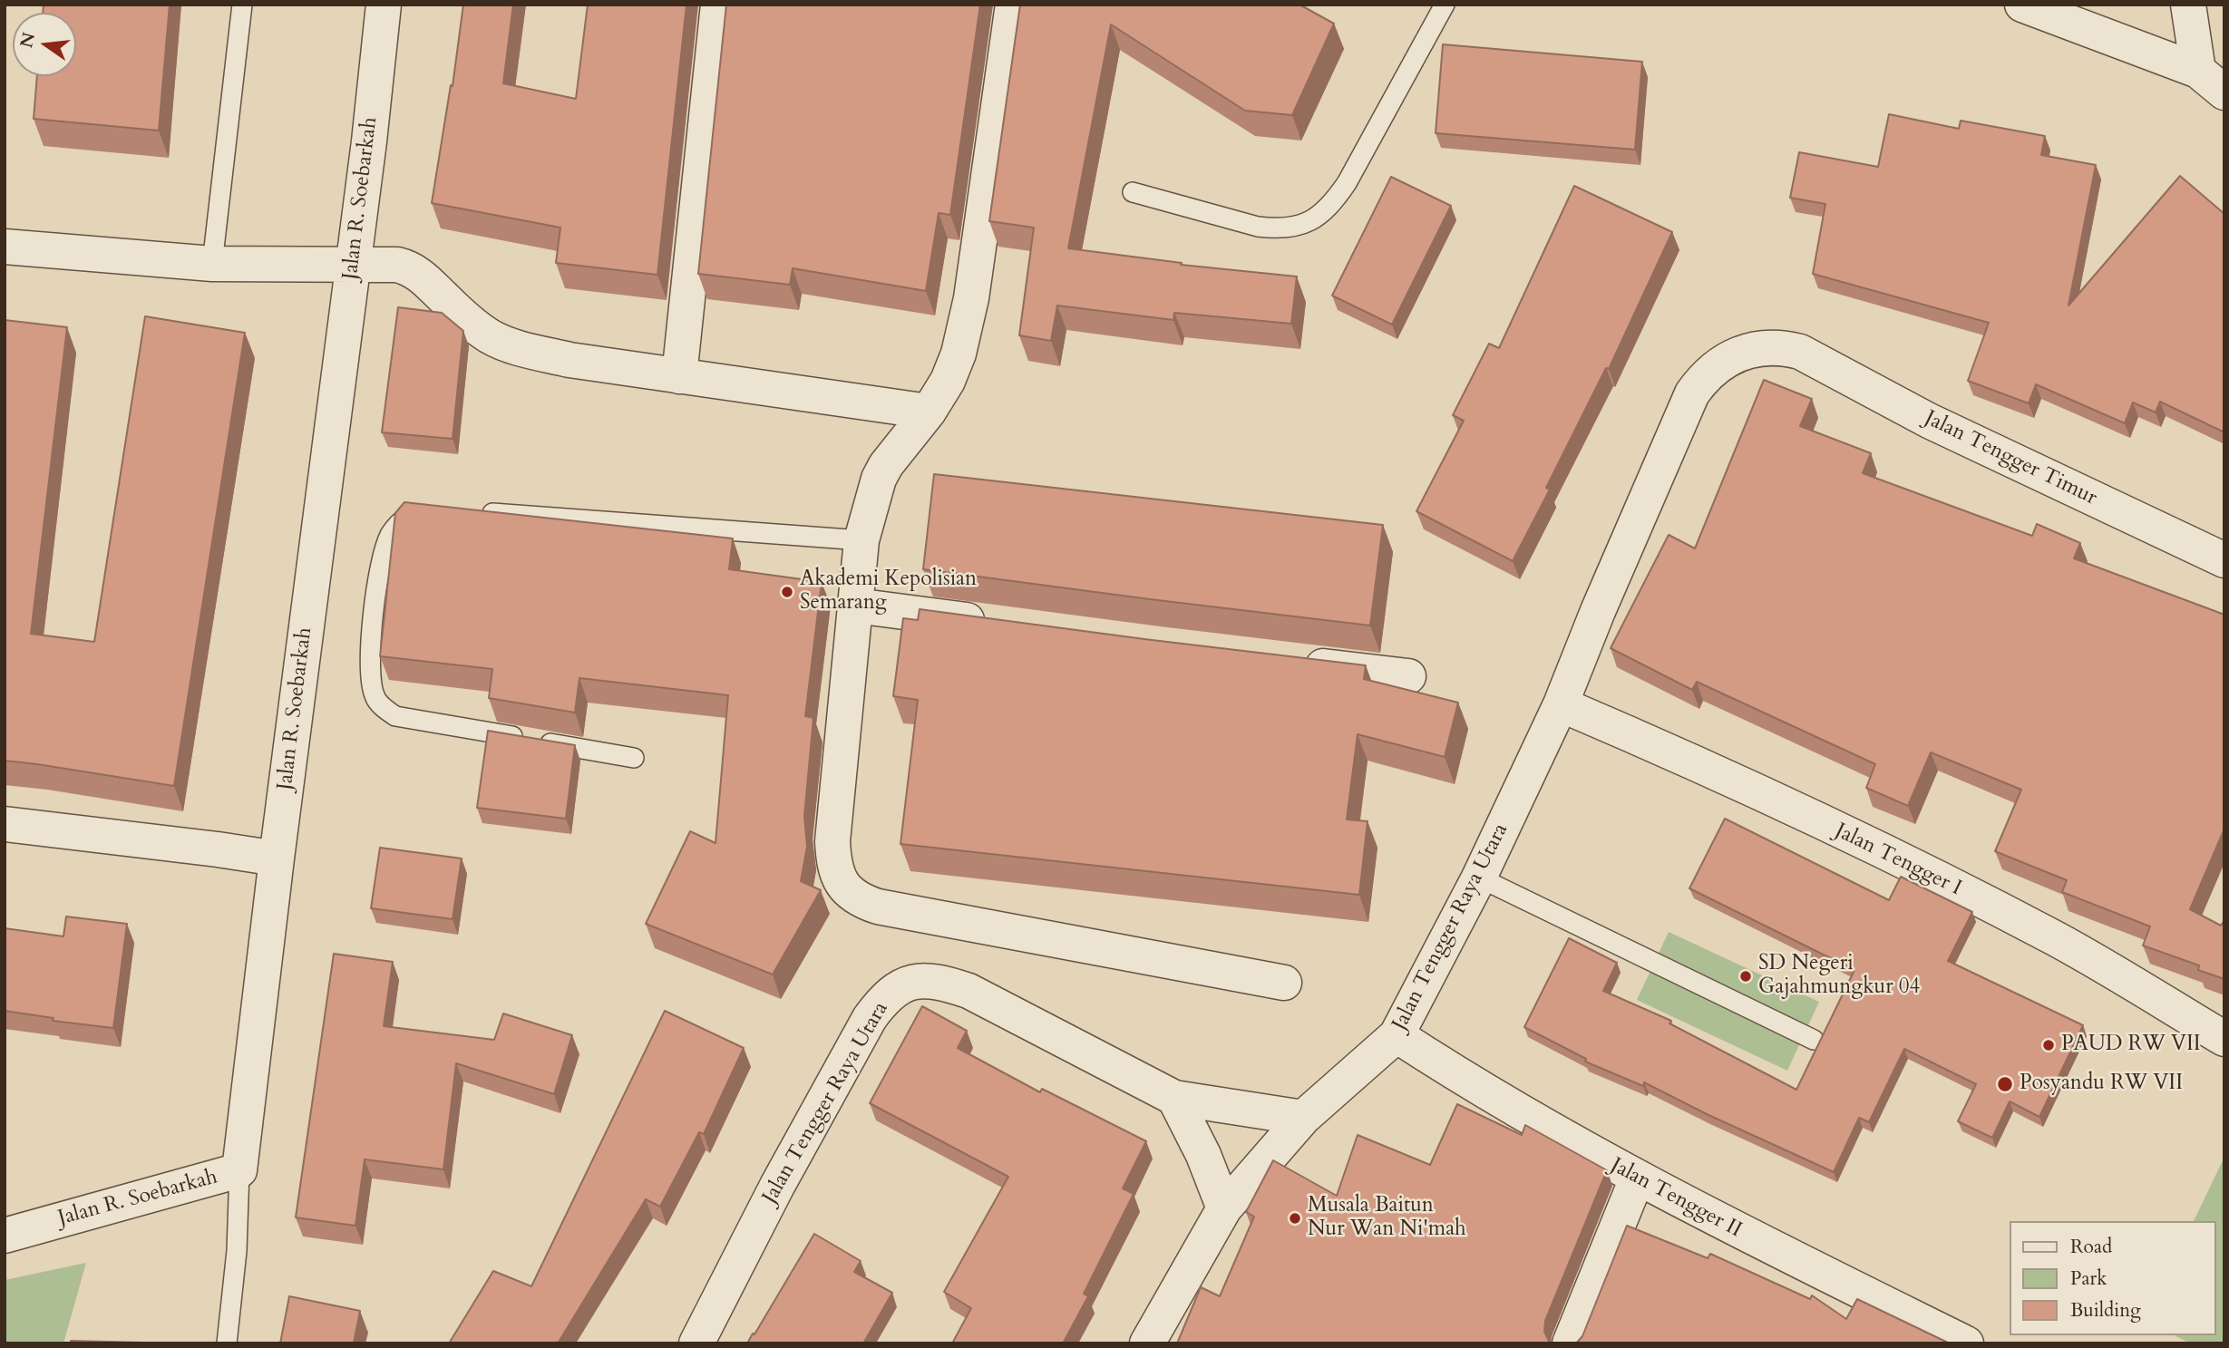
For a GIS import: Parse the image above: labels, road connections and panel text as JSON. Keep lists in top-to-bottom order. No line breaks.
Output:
{"streets":{"street":["Jalan R. Soebarkah","Jalan Tengger Timur","Jalan Tengger I","Jalan Tengger Raya Utara","Jalan Tengger II"]},"crossings":[["Jalan Tengger Timur","Jalan Tengger Raya Utara"],["Jalan Tengger I","Jalan Tengger Raya Utara"],["Jalan Tengger Raya Utara","Jalan Tengger II"]],"places":["Akademi Kepolisian Semarang","SD Negeri Gajahmungkur 04","PAUD RW VII","Posyandu RW VII","Musala Baitun Nur Wan Ni'mah"],"legend":["Road","Park","Building"],"north":"left"}
